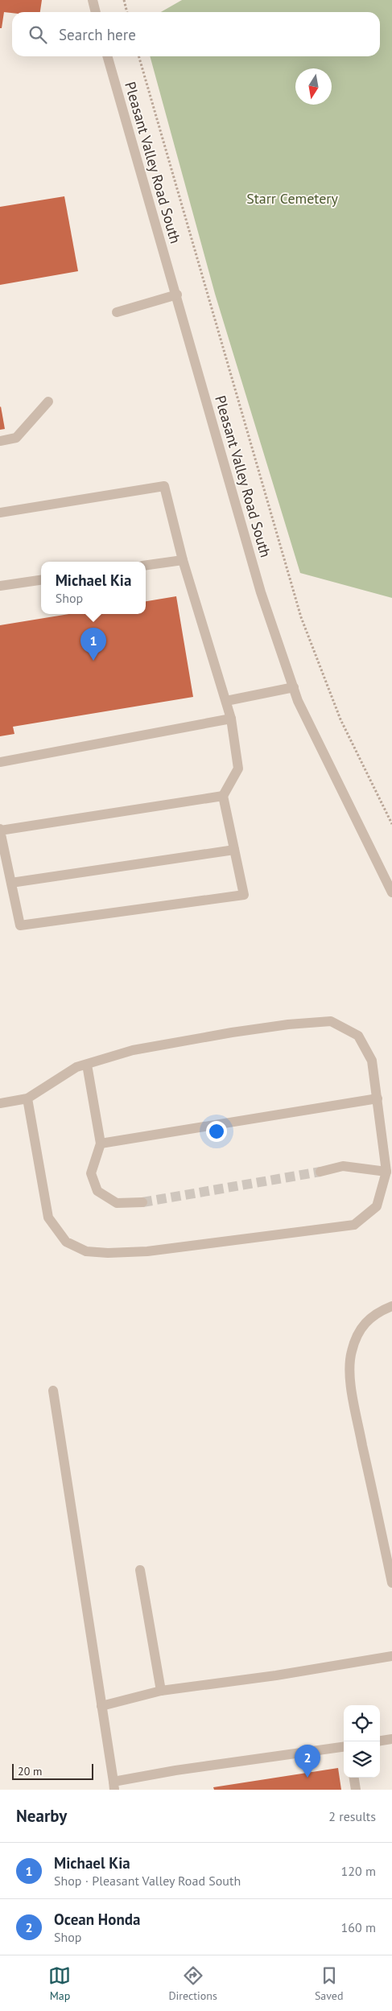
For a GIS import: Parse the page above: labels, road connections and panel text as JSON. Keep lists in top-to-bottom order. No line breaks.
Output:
{"streets":{"street":["Pleasant Valley Road South"]},"parks":["Starr Cemetery"],"scale_bar":"20 m","north":"bottom","page":{"search":"Search here","popup":["Michael Kia","Shop"],"pins":["1","2"],"scale":"20 m","heading":["Nearby","2 results"],"list":[{"mark":"1","name":"Michael Kia","note":"Shop · Pleasant Valley Road South","value":"120 m"},{"mark":"2","name":"Ocean Honda","note":"Shop","value":"160 m"}],"nav":["Map","Directions","Saved"]}}
